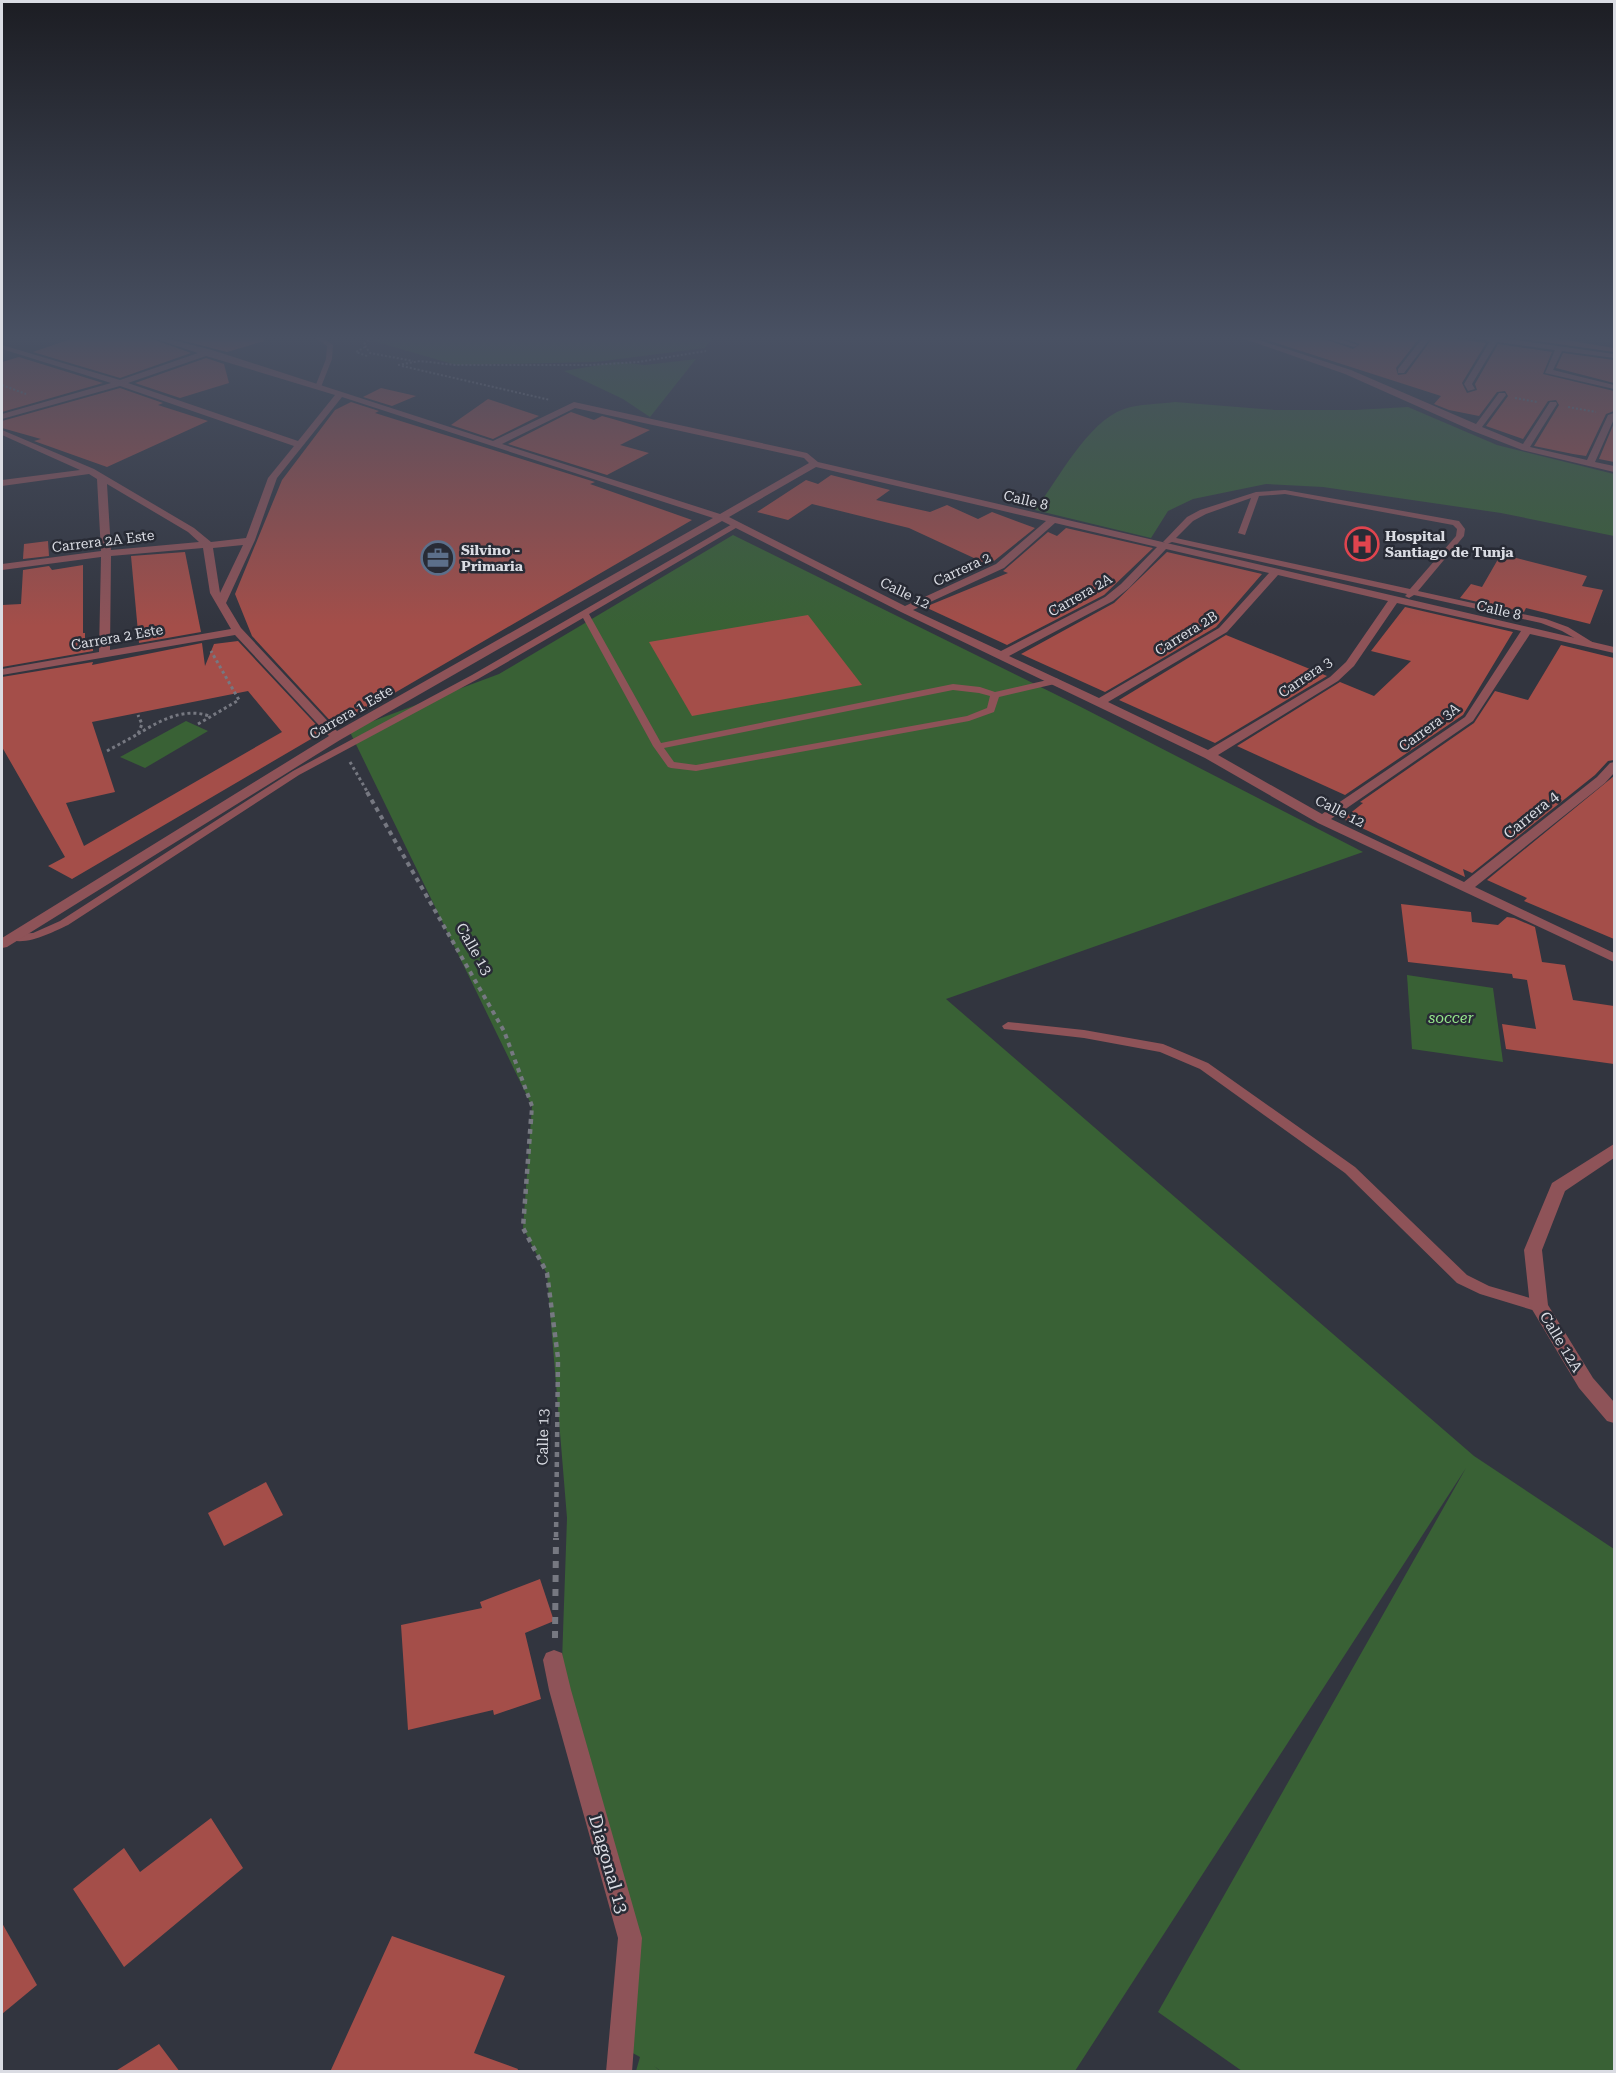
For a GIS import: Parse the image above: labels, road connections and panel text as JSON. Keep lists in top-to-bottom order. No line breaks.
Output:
{"streets":{"street":["Calle 8","Carrera 2A Este","Carrera 2","Calle 12","Carrera 2A","Carrera 2B","Carrera 2 Este","Carrera 3","Carrera 1 Este","Carrera 3A","Carrera 4","Calle 12A","Diagonal 13"],"path":["Calle 13"]},"crossings":[["Calle 8","Carrera 2"],["Calle 8","Carrera 2A"],["Calle 8","Carrera 2B"],["Calle 8","Carrera 3"],["Calle 8","Carrera 1 Este"],["Calle 8","Carrera 3A"],["Carrera 2","Calle 12"],["Calle 12","Carrera 2A"],["Calle 12","Carrera 2B"],["Calle 12","Carrera 3"],["Calle 12","Carrera 1 Este"],["Calle 12","Carrera 3A"],["Calle 12","Carrera 4"],["Carrera 1 Este","Calle 13"],["Calle 13","Diagonal 13"]],"parks":["soccer"],"places":{"hospital":["Hospital Santiago de Tunja"],"office":["Silvino - Primaria"]}}
